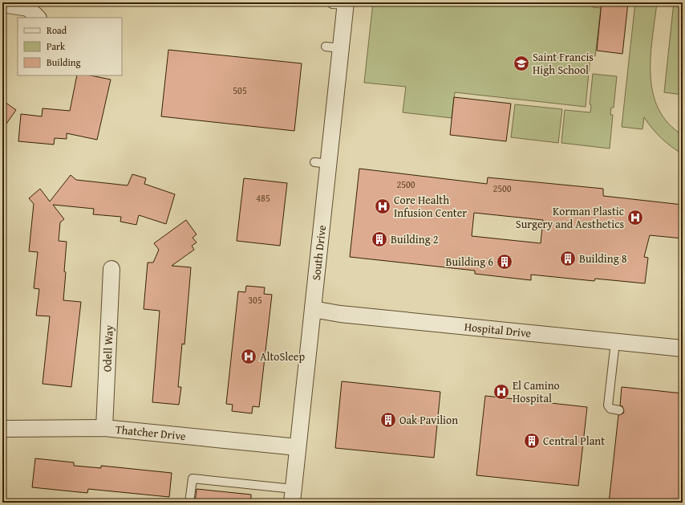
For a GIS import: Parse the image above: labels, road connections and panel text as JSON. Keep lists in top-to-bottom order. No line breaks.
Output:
{"streets":{"street":["South Drive","Hospital Drive","Odell Way","Thatcher Drive"]},"crossings":[["South Drive","Hospital Drive"],["South Drive","Thatcher Drive"],["Odell Way","Thatcher Drive"]],"places":{"school or university":["Saint Francis High School"],"hospital":["Core Health Infusion Center","Korman Plastic Surgery and Aesthetics","AltoSleep","El Camino Hospital"],"building":["Building 2","Building 8","Building 6","Oak Pavilion","Central Plant"]},"house_numbers":["505","2500","2500","485","305"],"legend":["Road","Park","Building"]}
